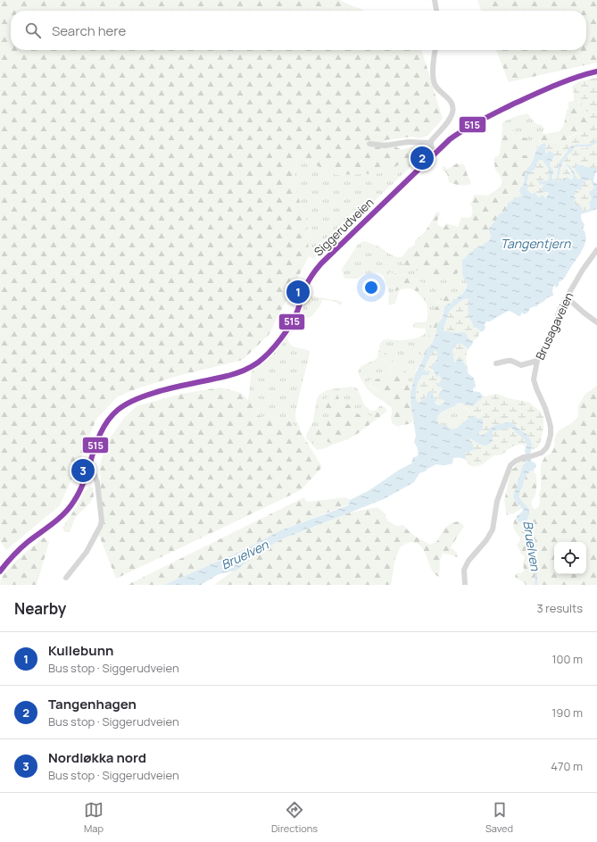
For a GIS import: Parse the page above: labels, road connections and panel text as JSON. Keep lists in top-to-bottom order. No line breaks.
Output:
{"streets":{"main road":["Siggerudveien"],"street":["Brusagaveien"]},"water":["Tangentjern","Bruelven"],"lines":["transit line 515"],"page":{"search":"Search here","pins":["2","1","3"],"heading":["Nearby","3 results"],"list":[{"mark":"1","name":"Kullebunn","note":"Bus stop · Siggerudveien","value":"100 m"},{"mark":"2","name":"Tangenhagen","note":"Bus stop · Siggerudveien","value":"190 m"},{"mark":"3","name":"Nordløkka nord","note":"Bus stop · Siggerudveien","value":"470 m"}],"nav":["Map","Directions","Saved"]}}
